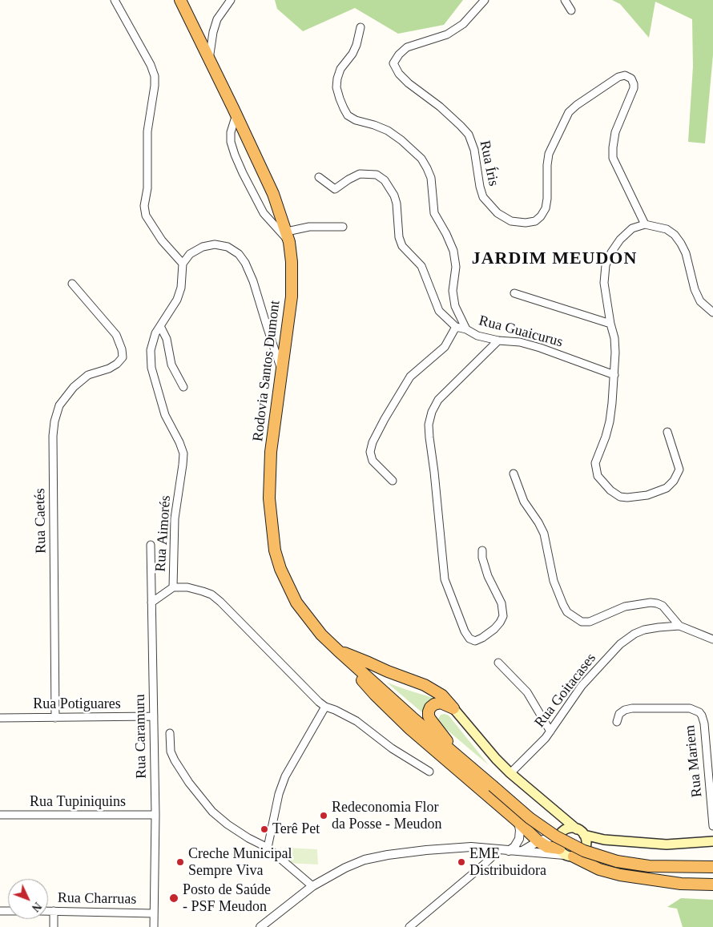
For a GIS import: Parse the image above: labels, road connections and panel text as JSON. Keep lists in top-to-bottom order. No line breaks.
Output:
{"streets":{"highway":["Rodovia Santos Dumont"],"street":["Rua Íris","Rua Guaicurus","Rua Caetés","Rua Aimorés","Rua Goitacases","Rua Potiguares","Rua Caramuru","Rua Mariem","Rua Tupiniquins","Rua Charruas"]},"crossings":[["Rua Caetés","Rua Potiguares"],["Rua Potiguares","Rua Caramuru"],["Rua Caramuru","Rua Tupiniquins"],["Rua Caramuru","Rua Charruas"]],"districts":["JARDIM MEUDON"],"places":["Redeconomia Flor da Posse - Meudon","Terê Pet","Creche Municipal Sempre Viva","EME Distribuidora","Posto de Saúde - PSF Meudon"],"north":"bottom right"}
